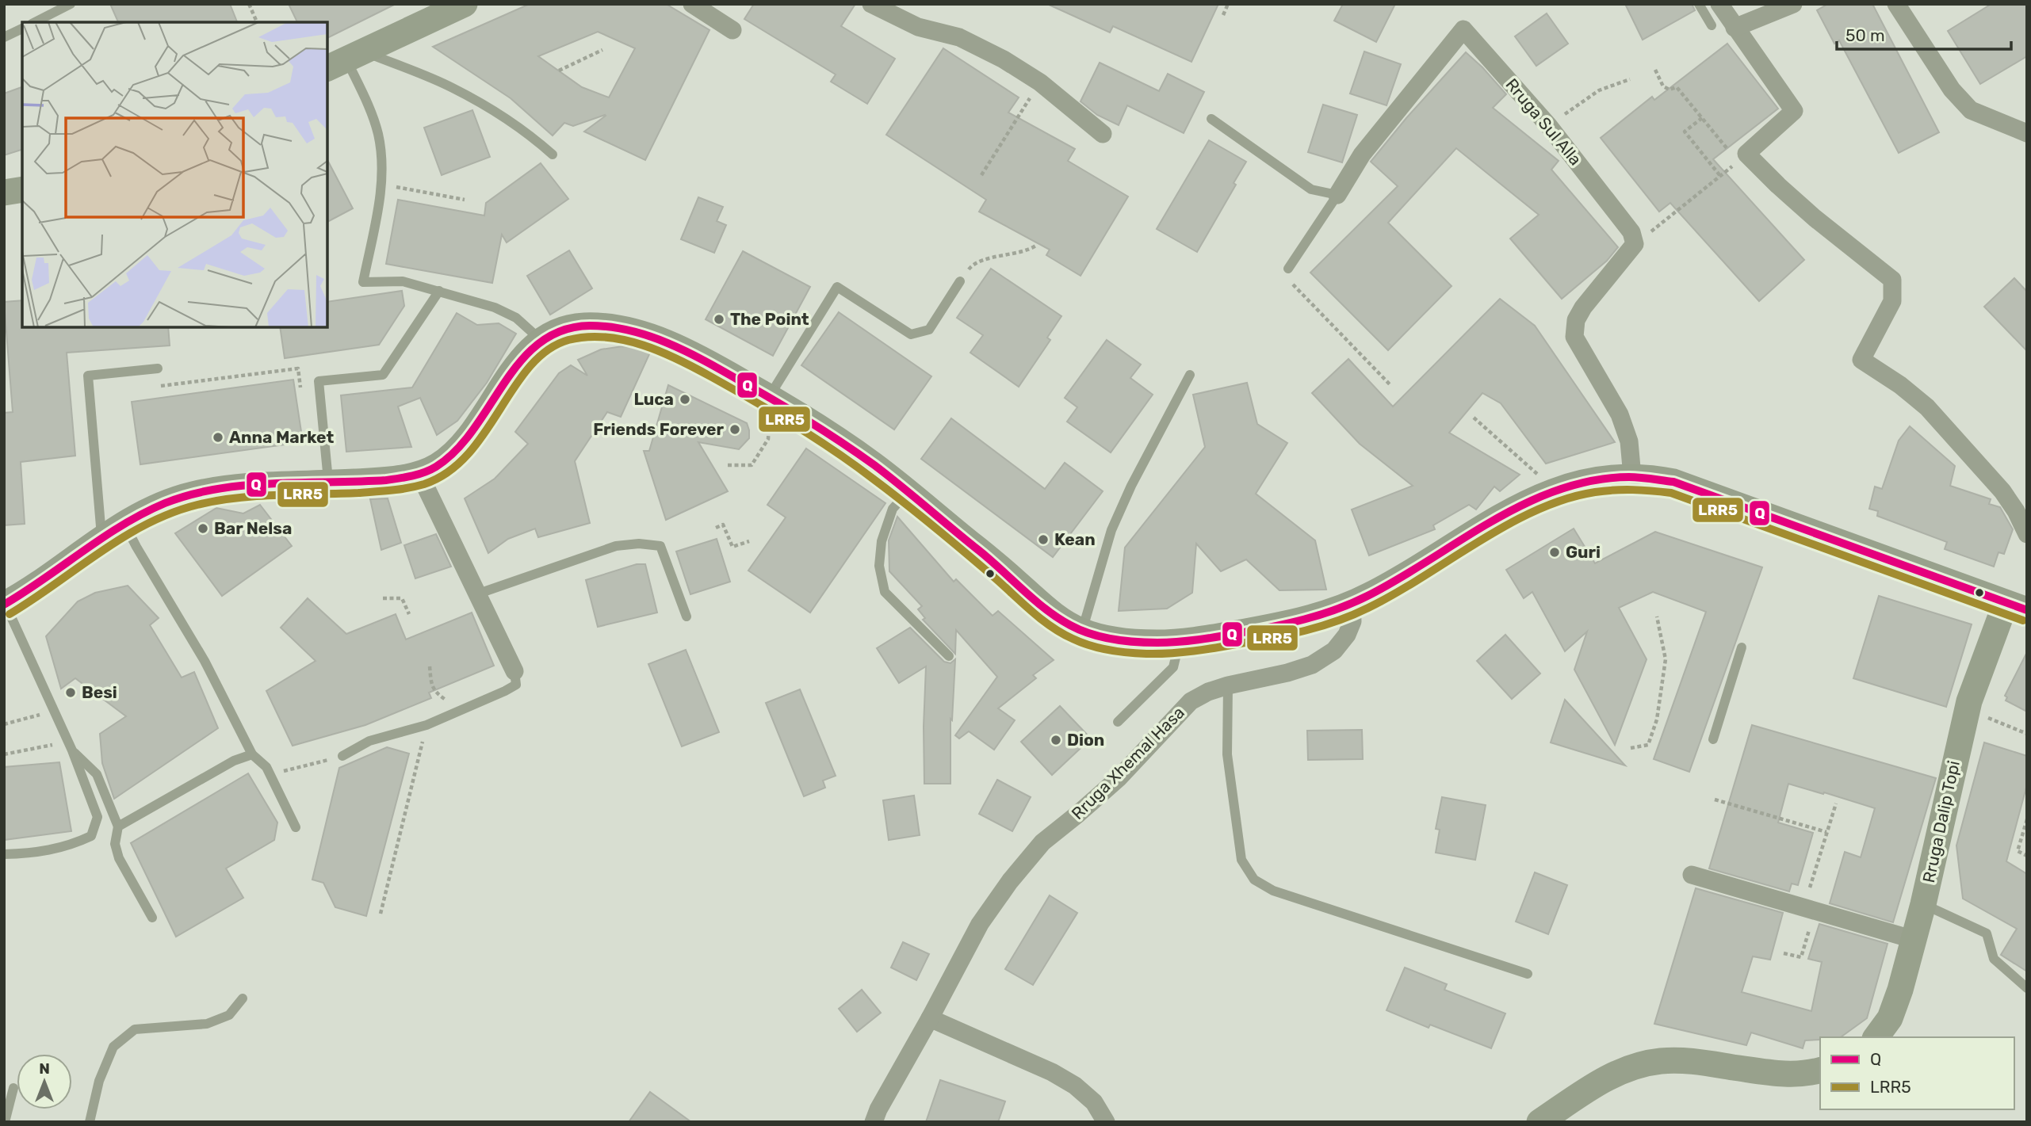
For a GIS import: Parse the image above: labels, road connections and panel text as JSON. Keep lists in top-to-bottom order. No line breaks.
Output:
{"streets":{"main road":["Rruga Dalip Topi"],"street":["Rruga Sul Alla","Rruga Xhemal Hasa"]},"places":["The Point","Luca","Friends Forever","Anna Market","Bar Nelsa","Kean","Guri","Besi","Dion"],"lines":["transit line Q","transit line LRR5"],"legend":["Q","LRR5"],"scale_bar":"50 m","north":"top"}
